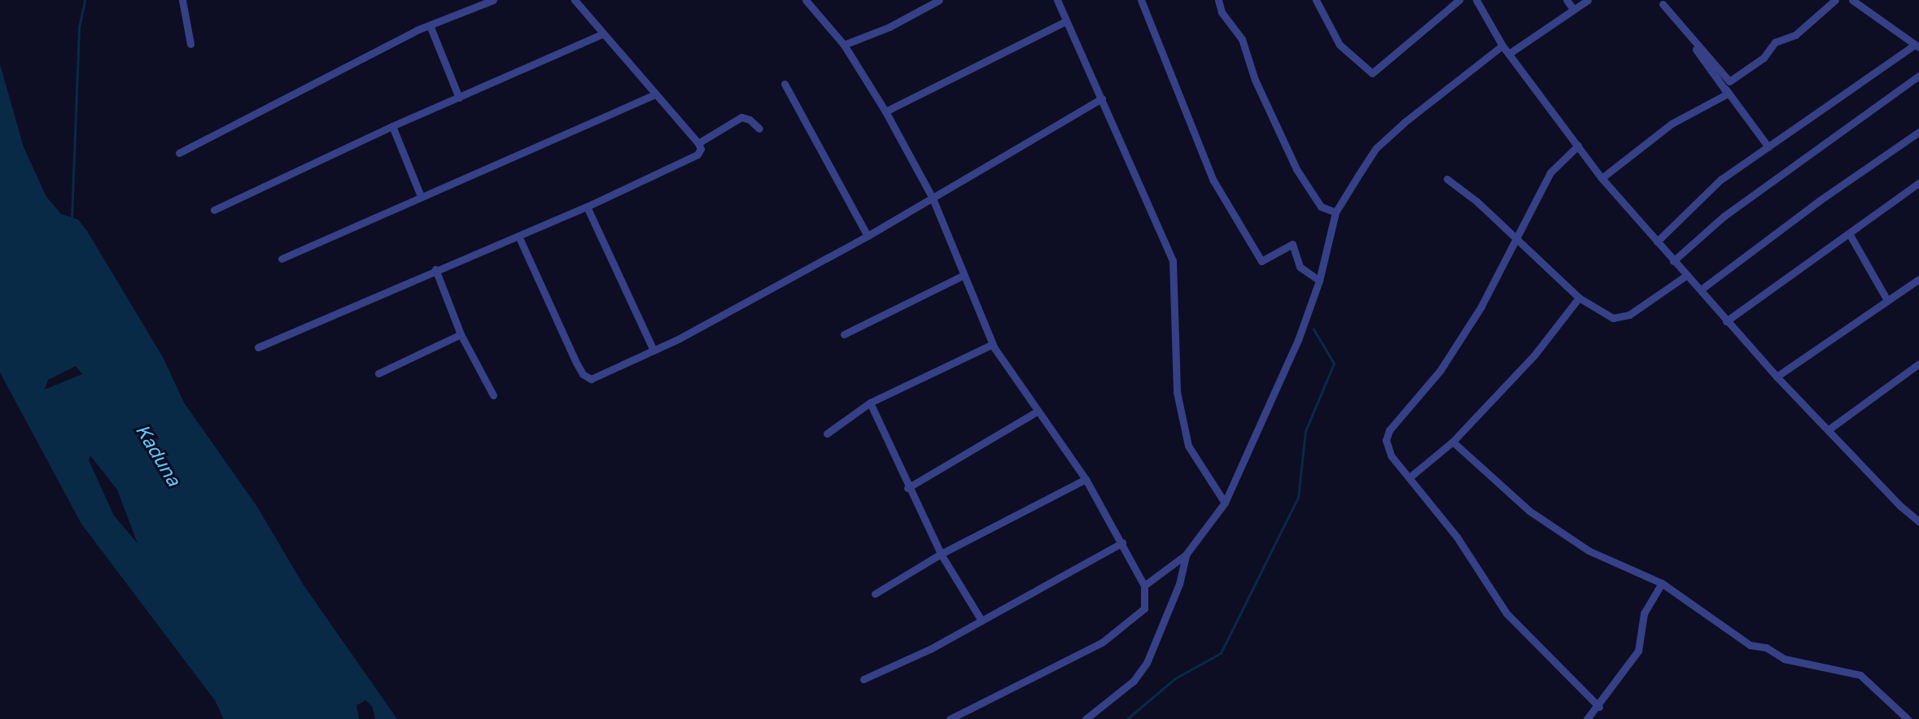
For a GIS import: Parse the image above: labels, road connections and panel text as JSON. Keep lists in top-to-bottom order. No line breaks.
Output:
{"water":["Kaduna"]}
